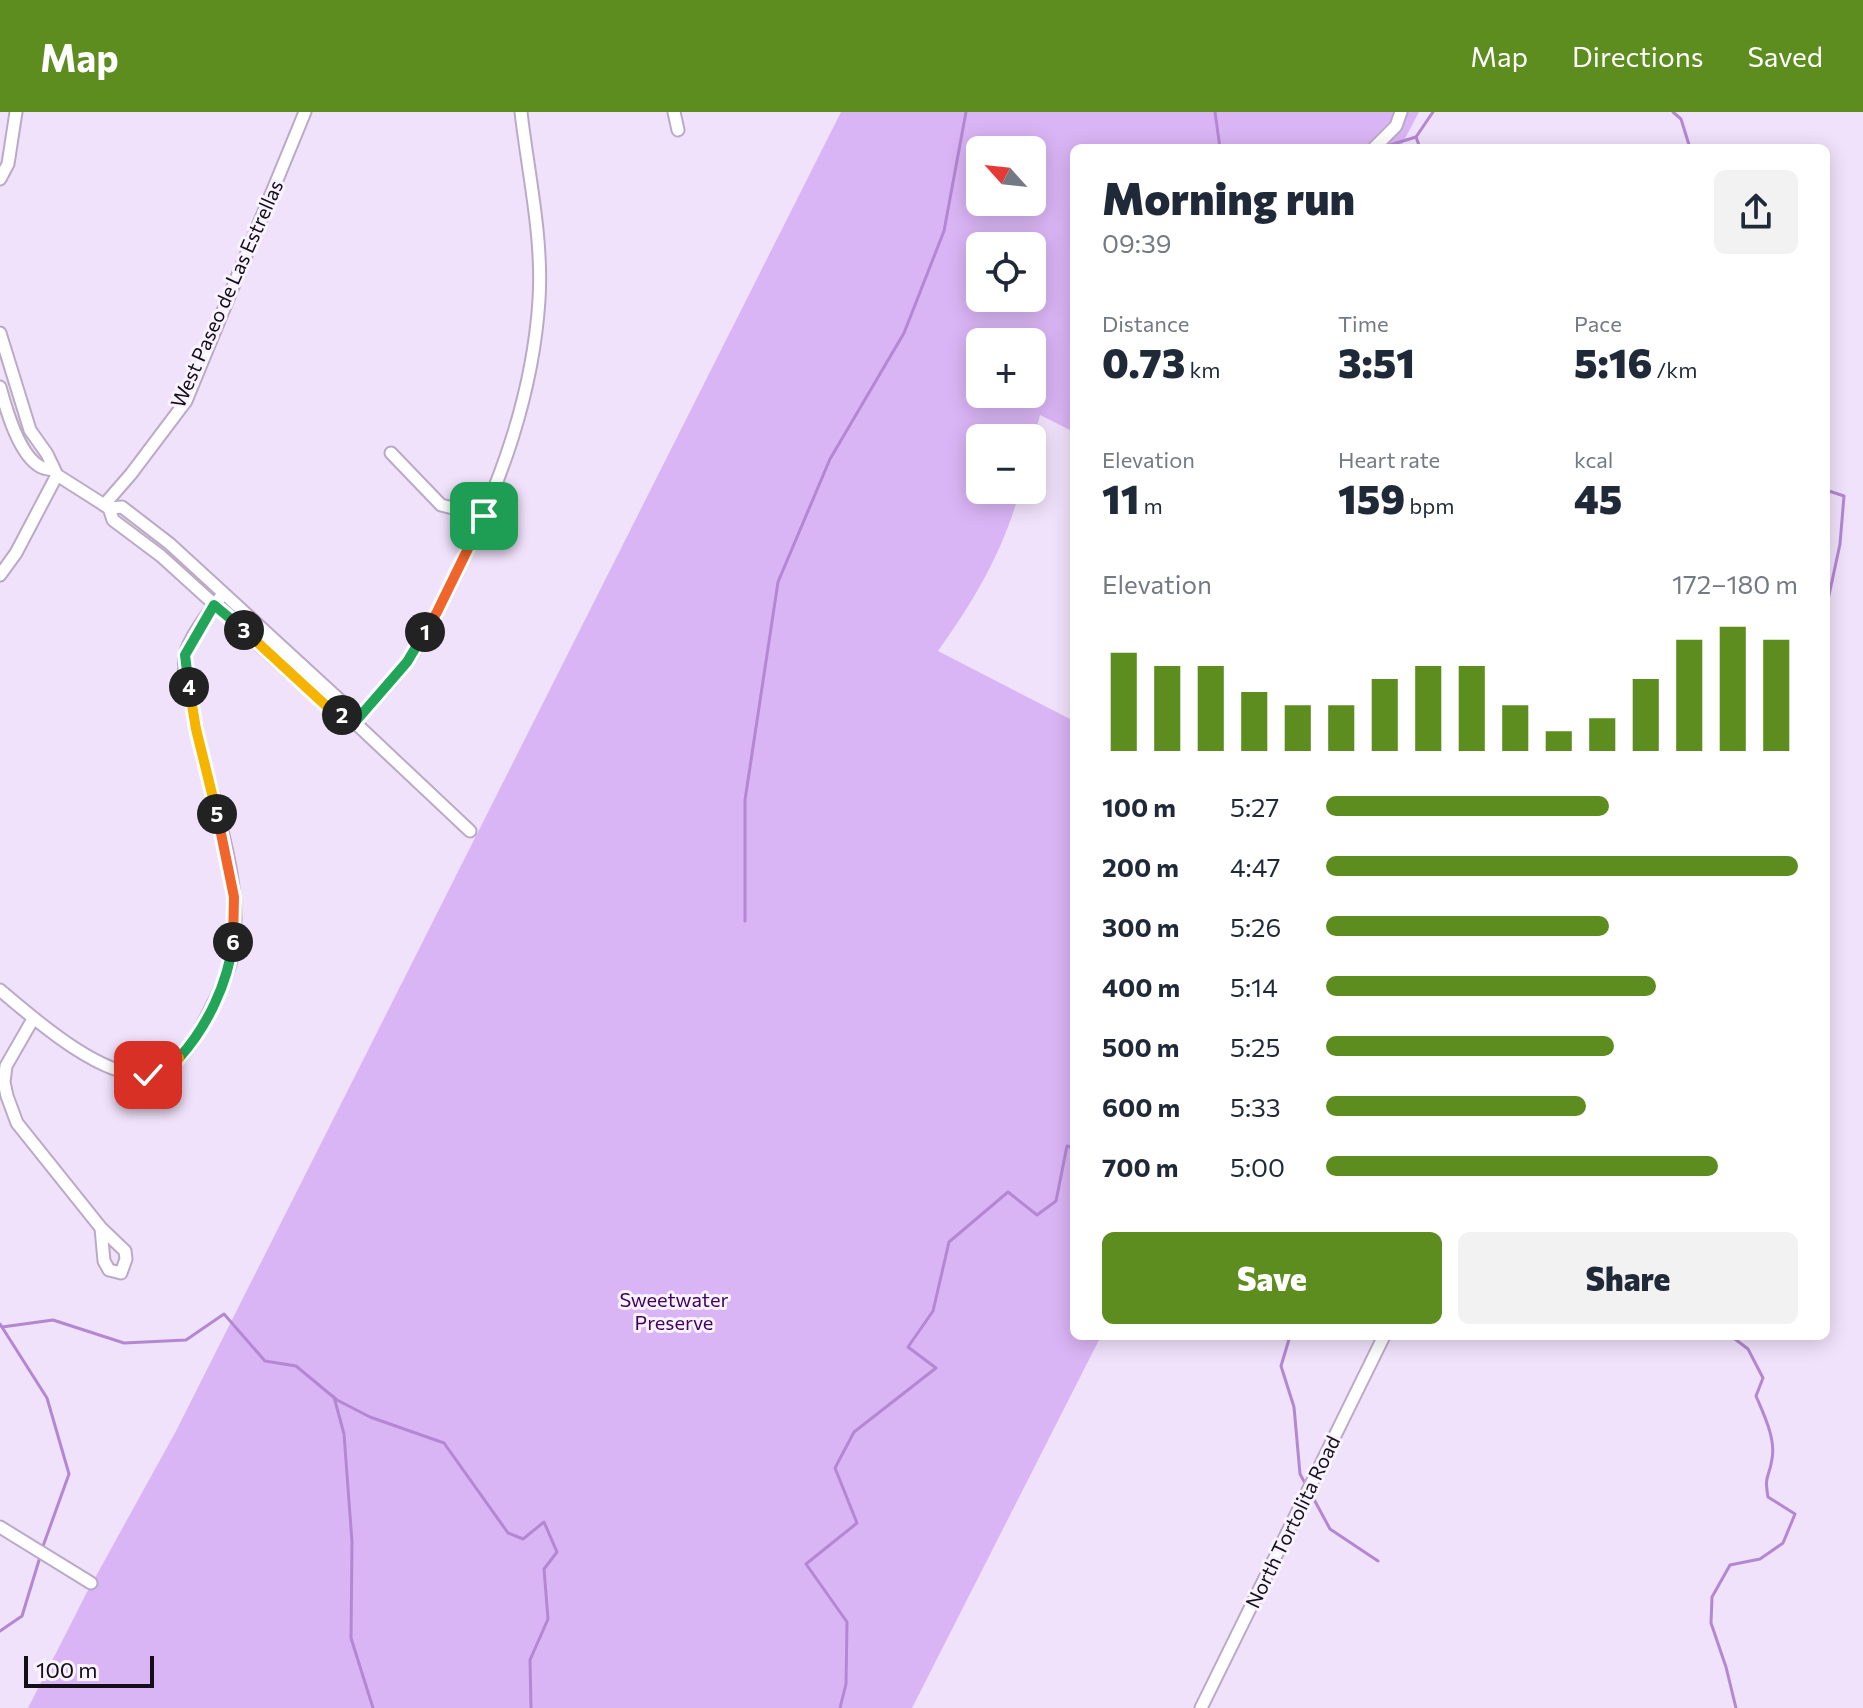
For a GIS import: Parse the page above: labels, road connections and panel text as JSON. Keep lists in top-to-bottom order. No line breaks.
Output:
{"streets":{"street":["West Paseo de Las Estrellas","North Tortolita Road"]},"parks":["Sweetwater Preserve"],"scale_bar":"100 m","north":"top left","page":{"header":"Map","nav":["Map","Directions","Saved"],"map_buttons":["+","−"],"heading":["Morning run","09:39"],"stats":[["Distance","0.73 km"],["Time","3:51"],["Pace","5:16 /km"],["Elevation","11 m"],["Heart rate","159 bpm"],["kcal","45"]],"chart":["Elevation","172–180 m"],"pins":["3","1","4","2","5","6"],"list":[{"name":"100 m","note":"5:27"},{"name":"200 m","note":"4:47"},{"name":"300 m","note":"5:26"},{"name":"400 m","note":"5:14"},{"name":"500 m","note":"5:25"},{"name":"600 m","note":"5:33"},{"name":"700 m","note":"5:00"}],"buttons":["Save","Share"],"scale":"100 m"}}
